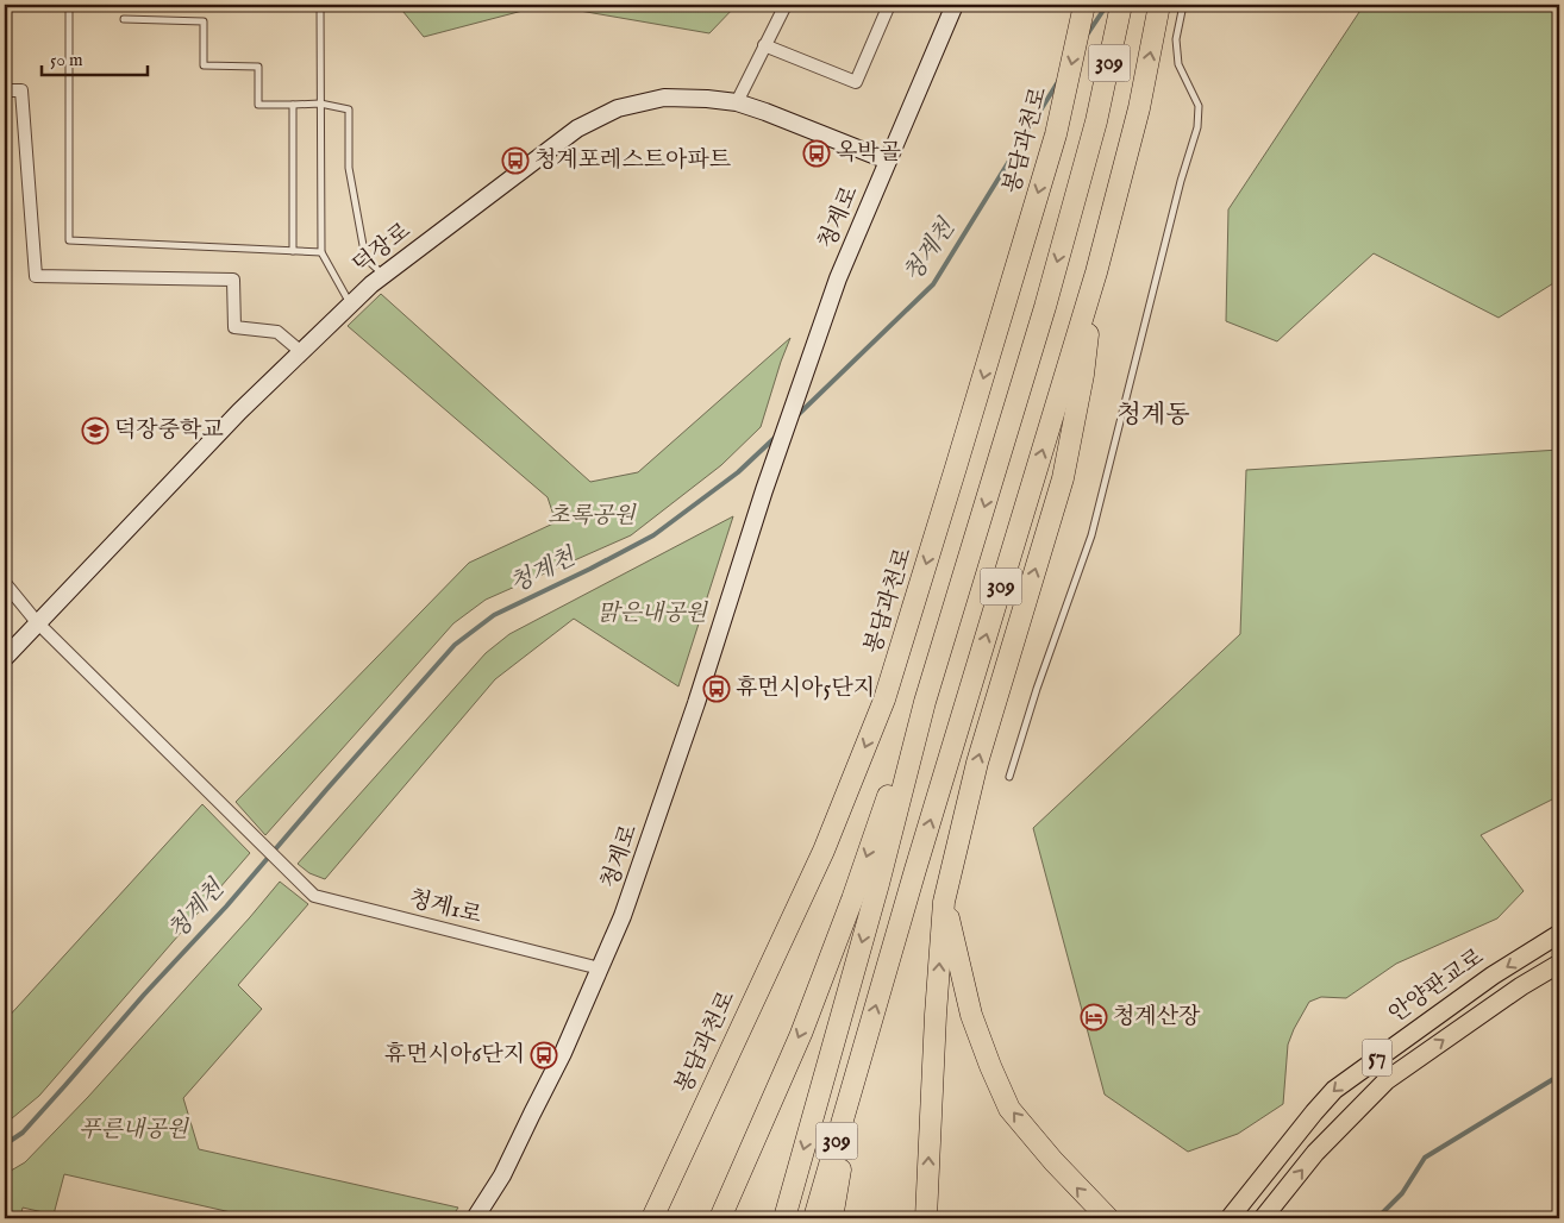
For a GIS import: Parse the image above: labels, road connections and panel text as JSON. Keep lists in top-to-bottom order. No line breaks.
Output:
{"streets":{"highway":["309","봉담과천로"],"main road":["안양판교로","57"],"street":["청계로","덕장로","청계1로"]},"crossings":[["청계로","덕장로"],["청계로","청계1로"],["덕장로","청계1로"]],"districts":["청계동"],"water":["청계천"],"parks":["초록공원","맑은내공원","푸른내공원"],"places":{"bus stop":["옥박골","청계포레스트아파트","휴먼시아5단지","휴먼시아6단지"],"school or university":["덕장중학교"],"hotel":["청계산장"]},"scale_bar":"50 m"}
